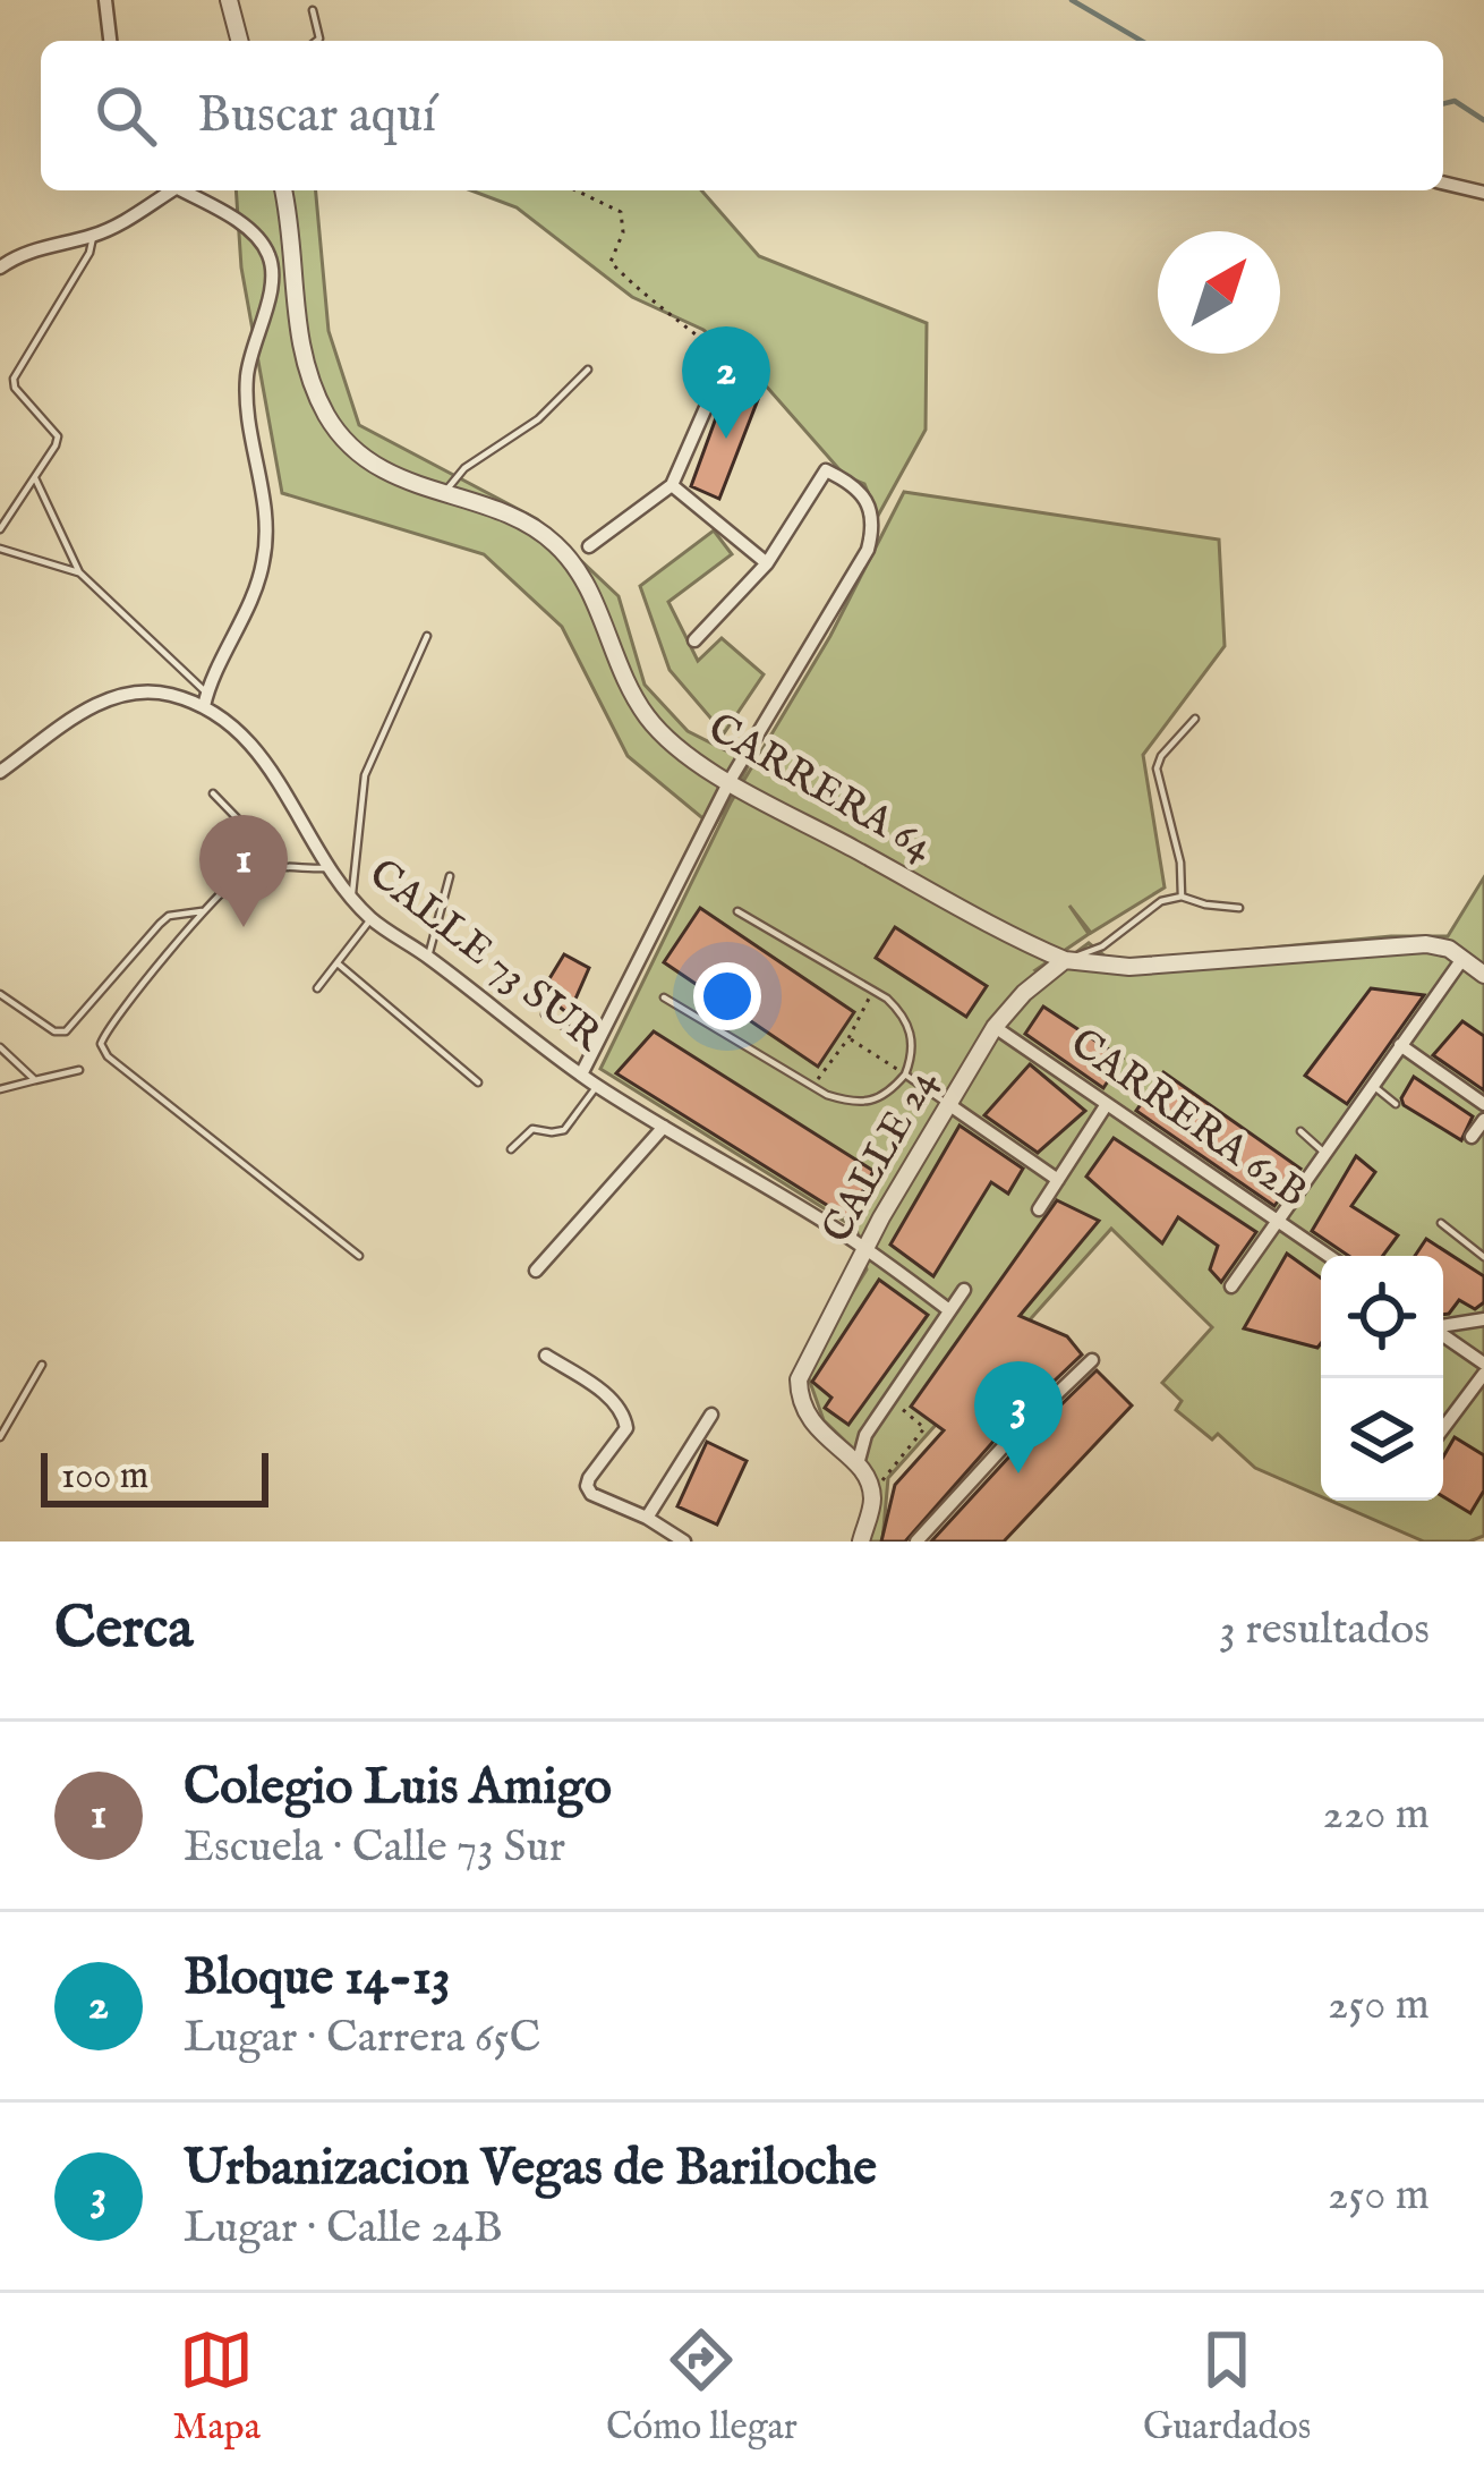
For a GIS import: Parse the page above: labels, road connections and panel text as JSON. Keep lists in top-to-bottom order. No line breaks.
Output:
{"streets":{"street":["CARRERA 64","CALLE 73 SUR","CARRERA 62B","CALLE 24"]},"crossings":[["CARRERA 64","CALLE 24"],["CALLE 73 SUR","CALLE 24"],["CARRERA 62B","CALLE 24"]],"scale_bar":"100 m","north":"top right","page":{"search":"Buscar aquí","pins":["2","1","3"],"scale":"100 m","heading":["Cerca","3 resultados"],"list":[{"mark":"1","name":"Colegio Luis Amigo","note":"Escuela · Calle 73 Sur","value":"220 m"},{"mark":"2","name":"Bloque 14-13","note":"Lugar · Carrera 65C","value":"250 m"},{"mark":"3","name":"Urbanizacion Vegas de Bariloche","note":"Lugar · Calle 24B","value":"250 m"}],"nav":["Mapa","Cómo llegar","Guardados"]}}
